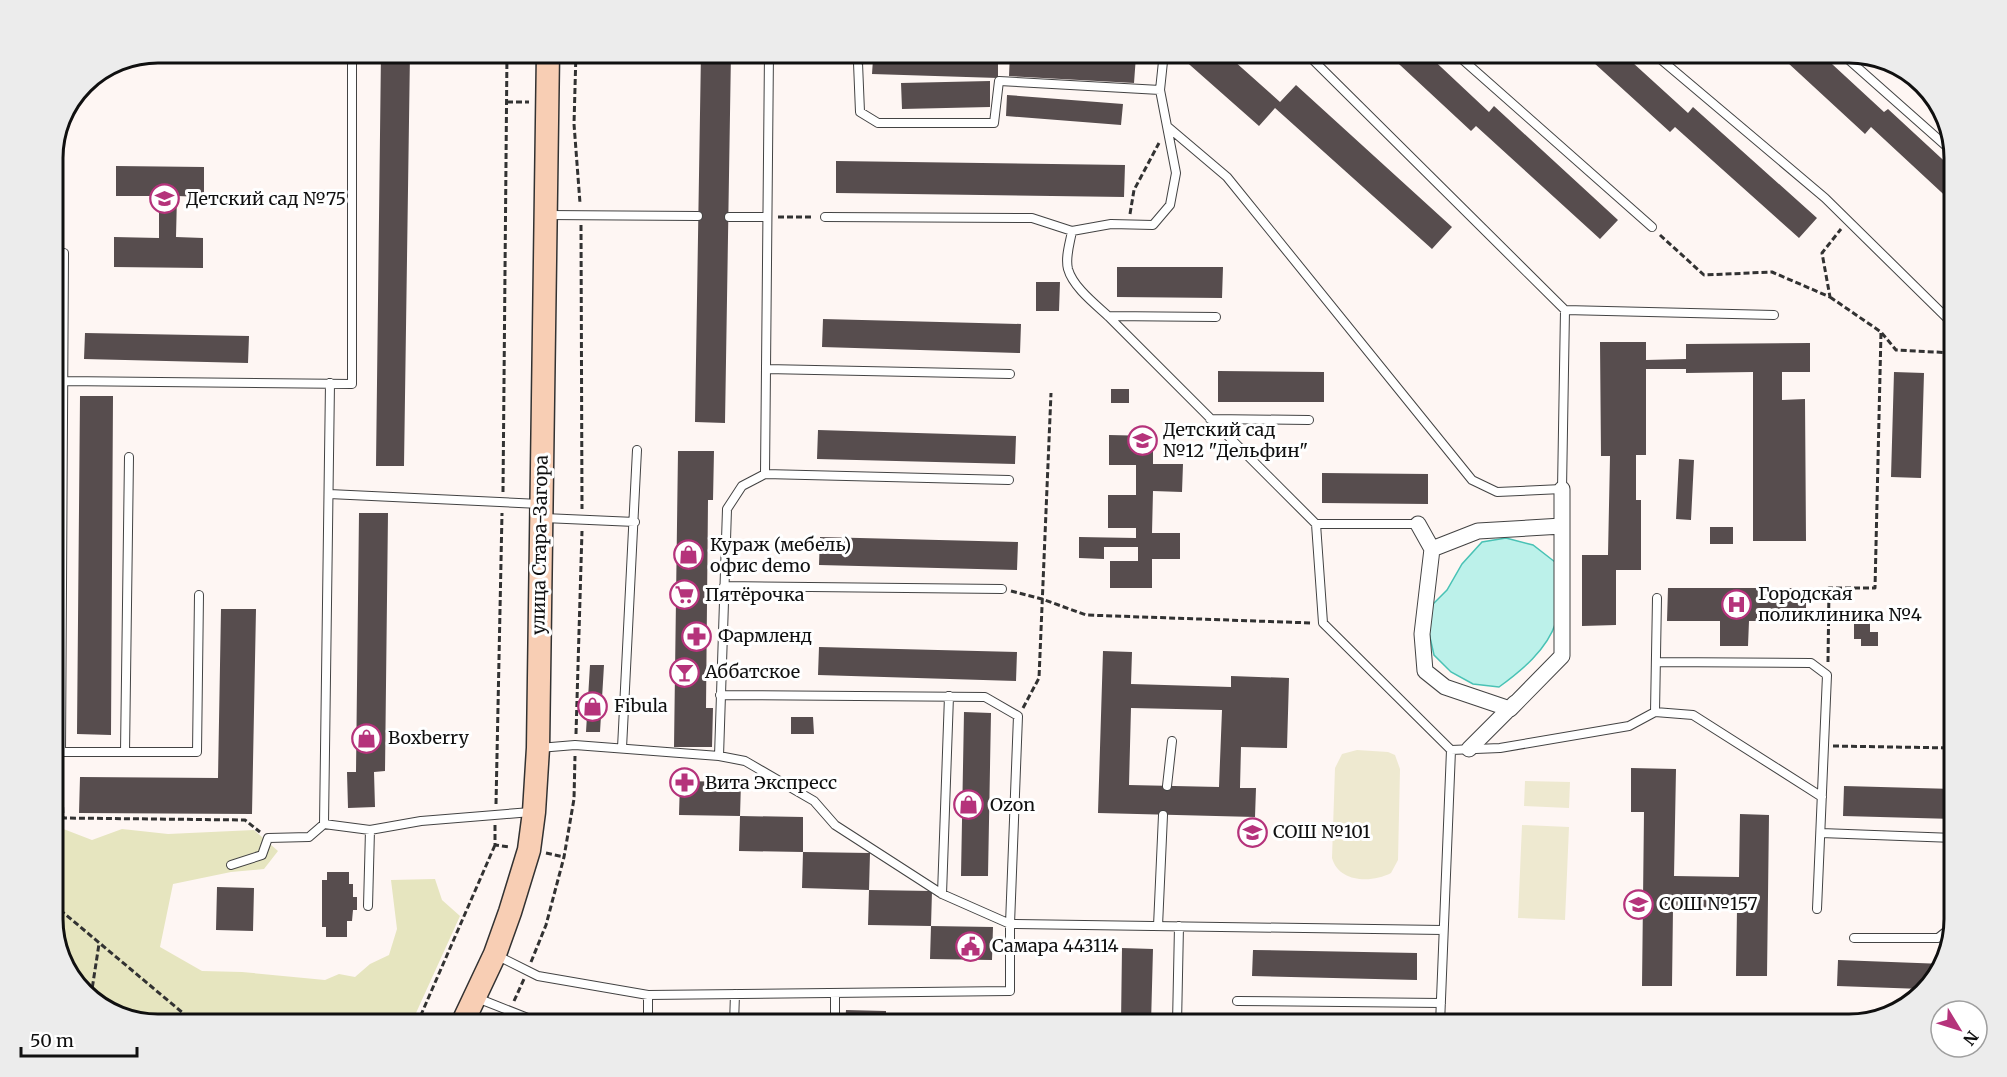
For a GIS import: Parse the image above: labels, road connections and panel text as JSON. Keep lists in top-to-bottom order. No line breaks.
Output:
{"streets":{"main road":["улица Стара-Загора"]},"places":{"school or university":["Детский сад №75","Детский сад №12 \"Дельфин\"","СОШ №101","СОШ №157"],"shop":["Кураж (мебель) офис demo","Fibula","Boxberry","Ozon"],"supermarket":["Пятёрочка"],"hospital":["Городская поликлиника №4"],"pharmacy":["Фармленд","Вита Экспресс"],"bar":["Аббатское"],"public building":["Самара 443114"]},"scale_bar":"50 m","north":"bottom right"}
